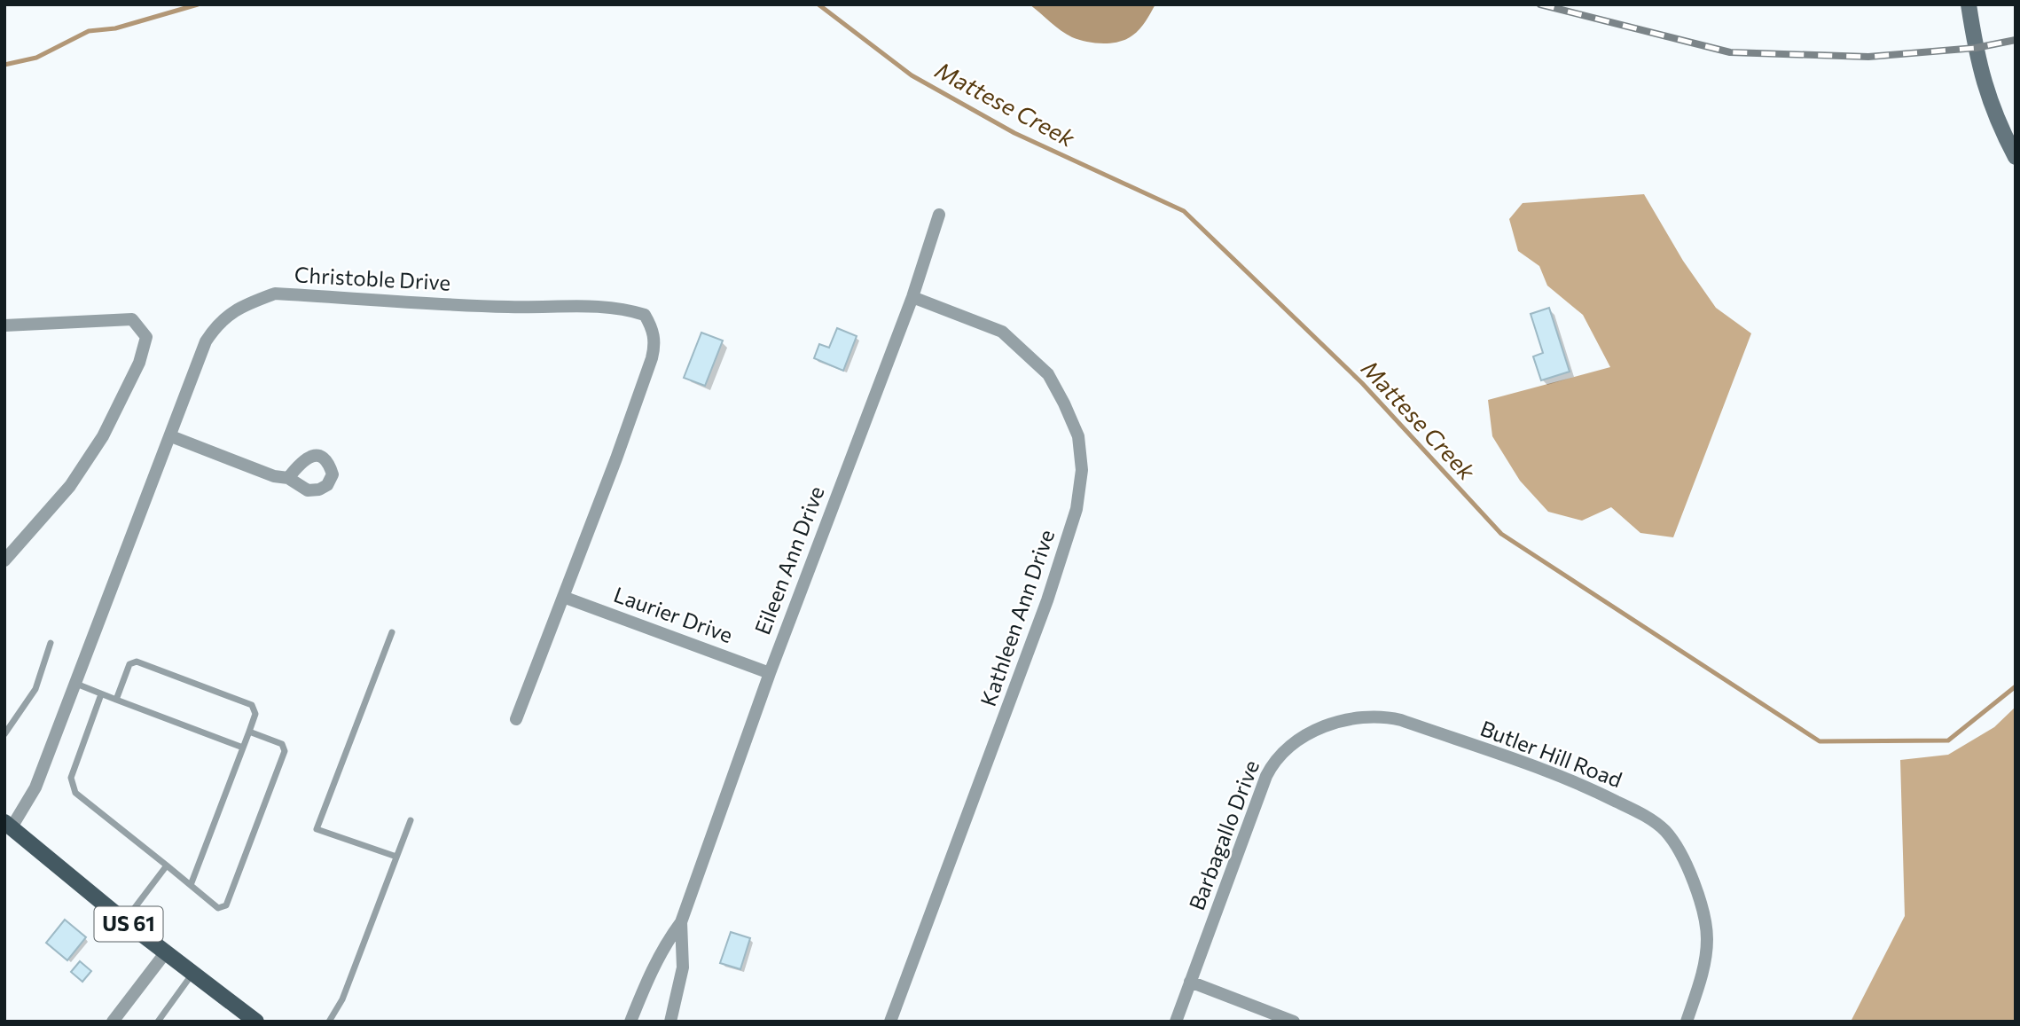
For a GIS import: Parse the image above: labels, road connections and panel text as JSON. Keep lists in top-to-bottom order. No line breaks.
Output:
{"streets":{"main road":["US 61"],"street":["Christoble Drive","Eileen Ann Drive","Laurier Drive","Kathleen Ann Drive","Butler Hill Road","Barbagallo Drive"]},"crossings":[["Christoble Drive","Laurier Drive"],["Christoble Drive","US 61"],["Eileen Ann Drive","Laurier Drive"],["Eileen Ann Drive","Kathleen Ann Drive"],["Butler Hill Road","Barbagallo Drive"]],"water":["Mattese Creek"]}
